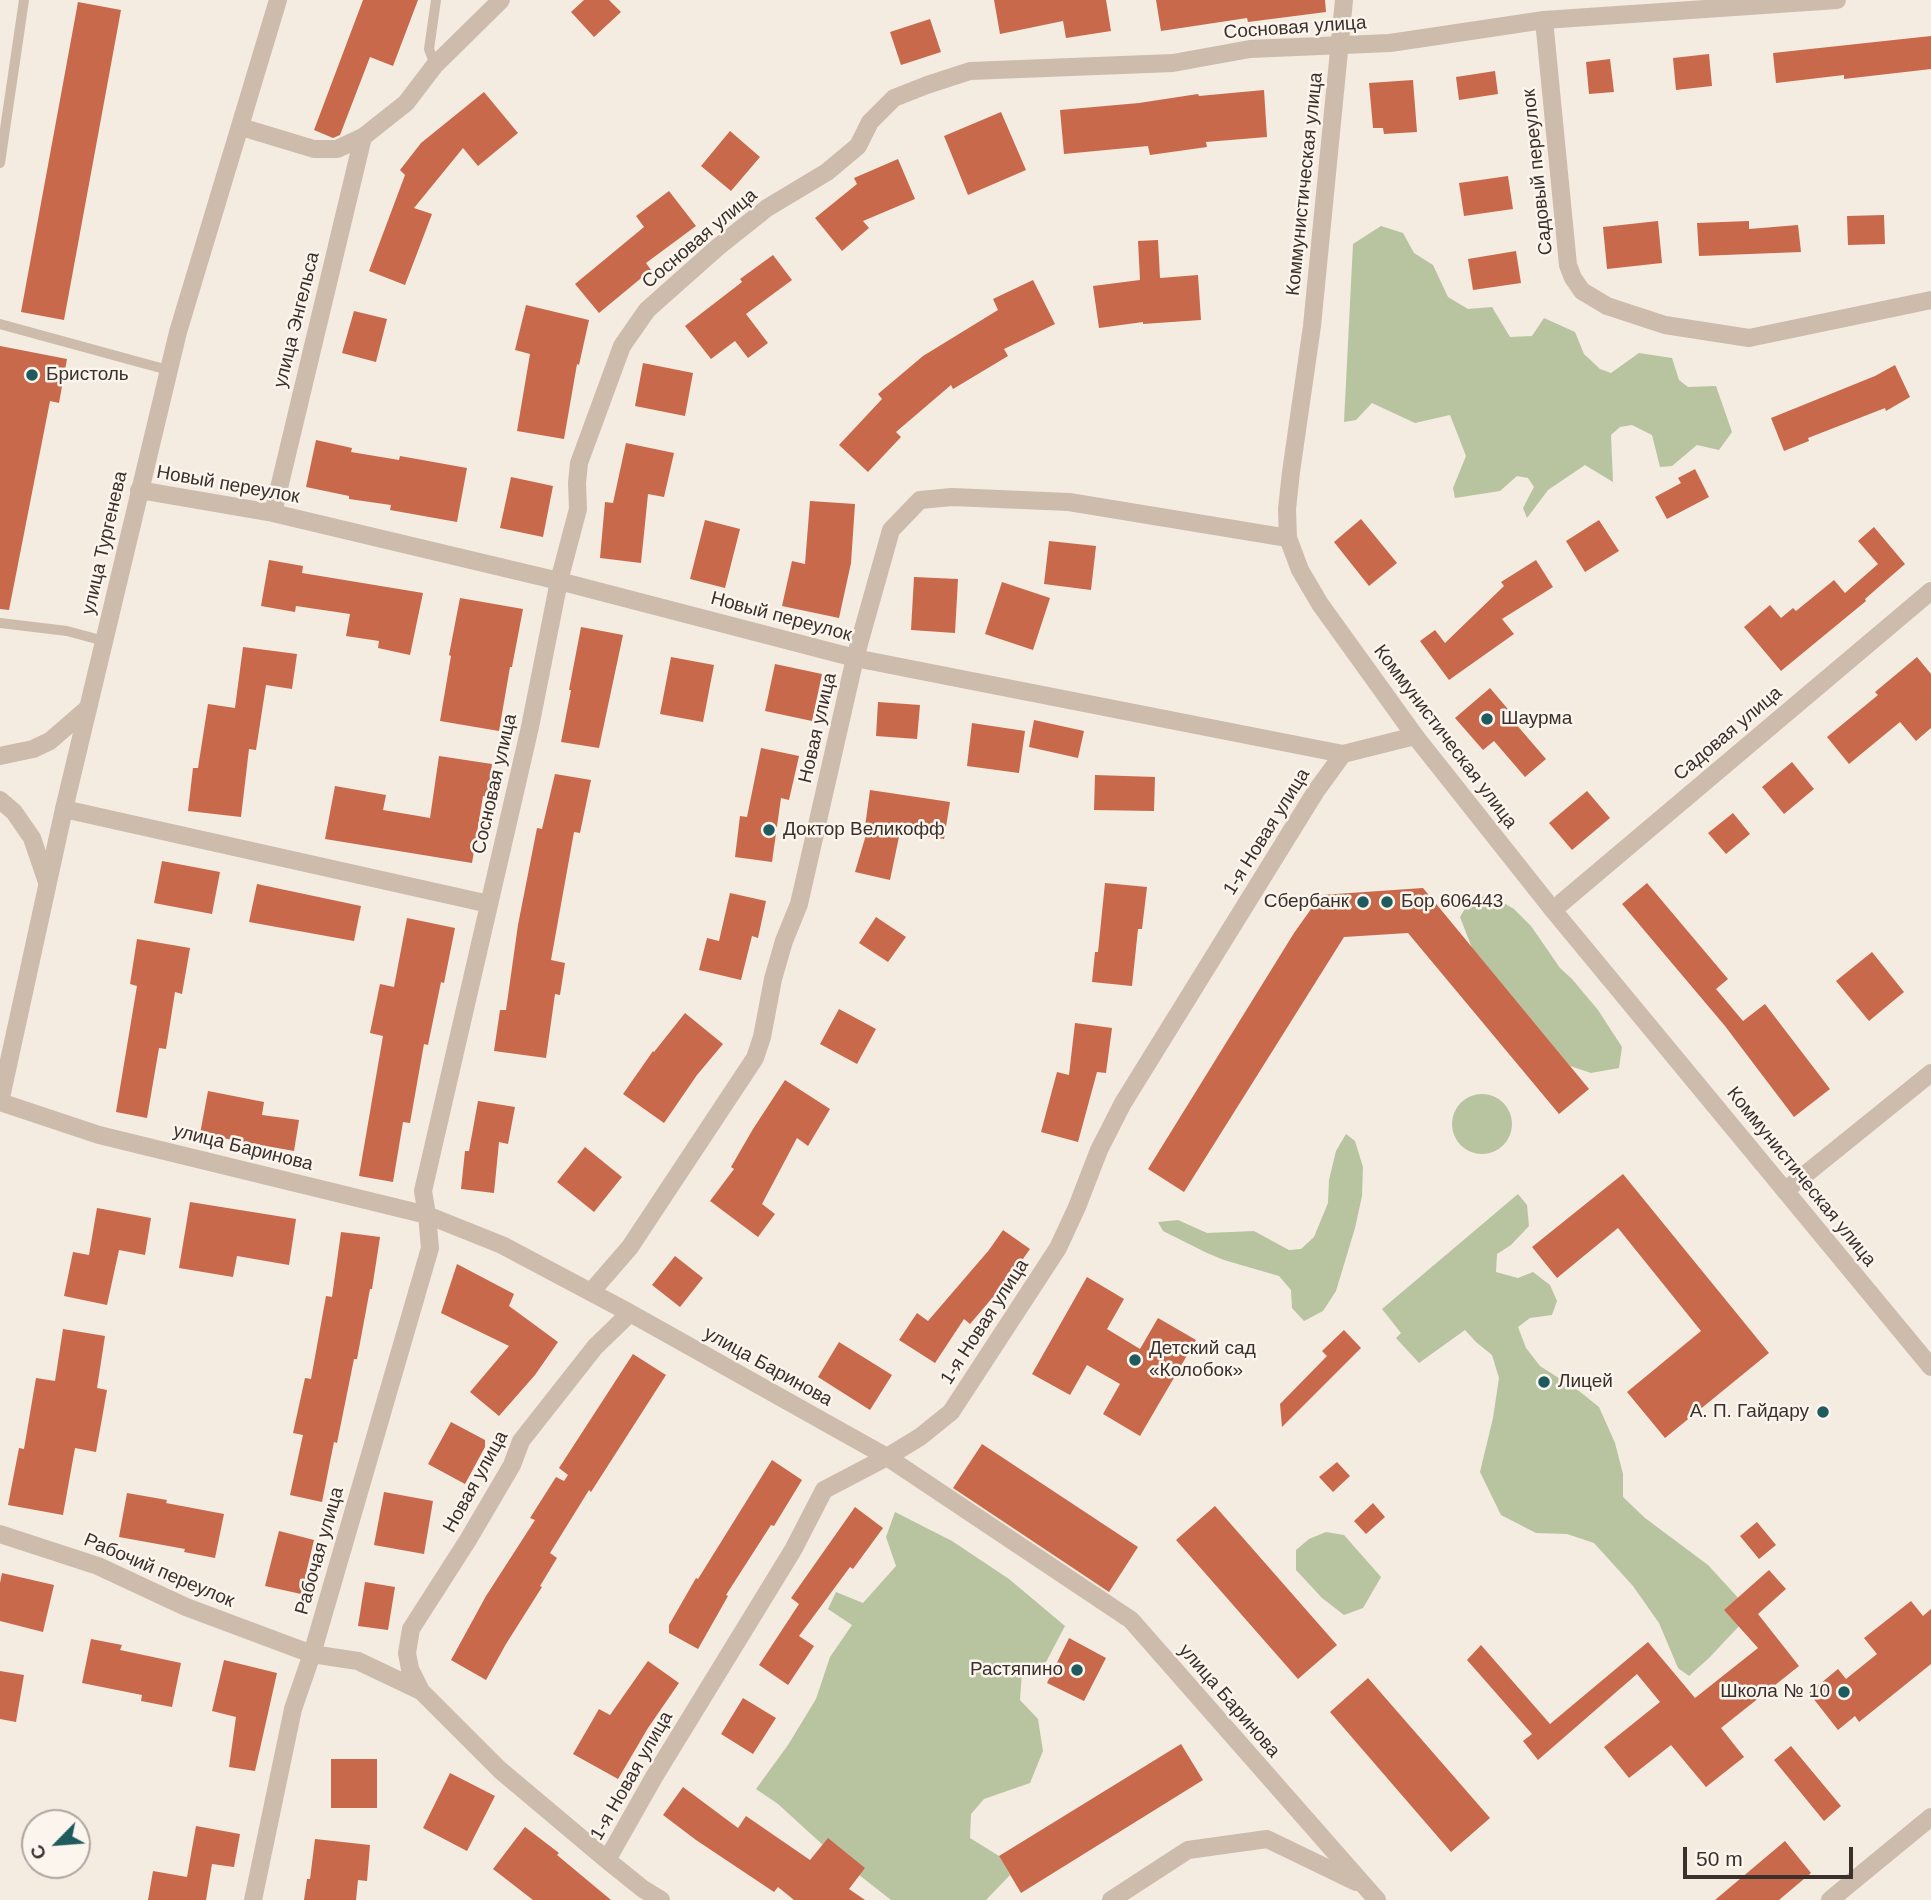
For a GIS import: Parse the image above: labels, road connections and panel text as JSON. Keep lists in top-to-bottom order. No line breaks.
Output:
{"streets":{"street":["Сосновая улица","Садовый переулок","Коммунистическая улица","улица Энгельса","Новый переулок","улица Тургенева","Новая улица","Садовая улица","1-я Новая улица","улица Баринова","Рабочая улица","Рабочий переулок"]},"crossings":[["Сосновая улица","Садовый переулок"],["Сосновая улица","Коммунистическая улица"],["Сосновая улица","Новый переулок"],["Сосновая улица","улица Баринова"],["Сосновая улица","Рабочая улица"],["Коммунистическая улица","Новый переулок"],["Коммунистическая улица","Новая улица"],["Коммунистическая улица","Садовая улица"],["улица Энгельса","Новый переулок"],["Новый переулок","улица Тургенева"],["Новый переулок","Новая улица"],["Новый переулок","1-я Новая улица"],["улица Тургенева","улица Баринова"],["Новая улица","улица Баринова"],["Новая улица","Рабочий переулок"],["1-я Новая улица","улица Баринова"],["улица Баринова","Рабочая улица"],["Рабочая улица","Рабочий переулок"]],"places":["Бристоль","Шаурма","Доктор Великофф","Сбербанк","Бор 606443","Детский сад «Колобок»","Лицей","А. П. Гайдару","Растяпино","Школа № 10"],"scale_bar":"50 m","north":"bottom left"}
